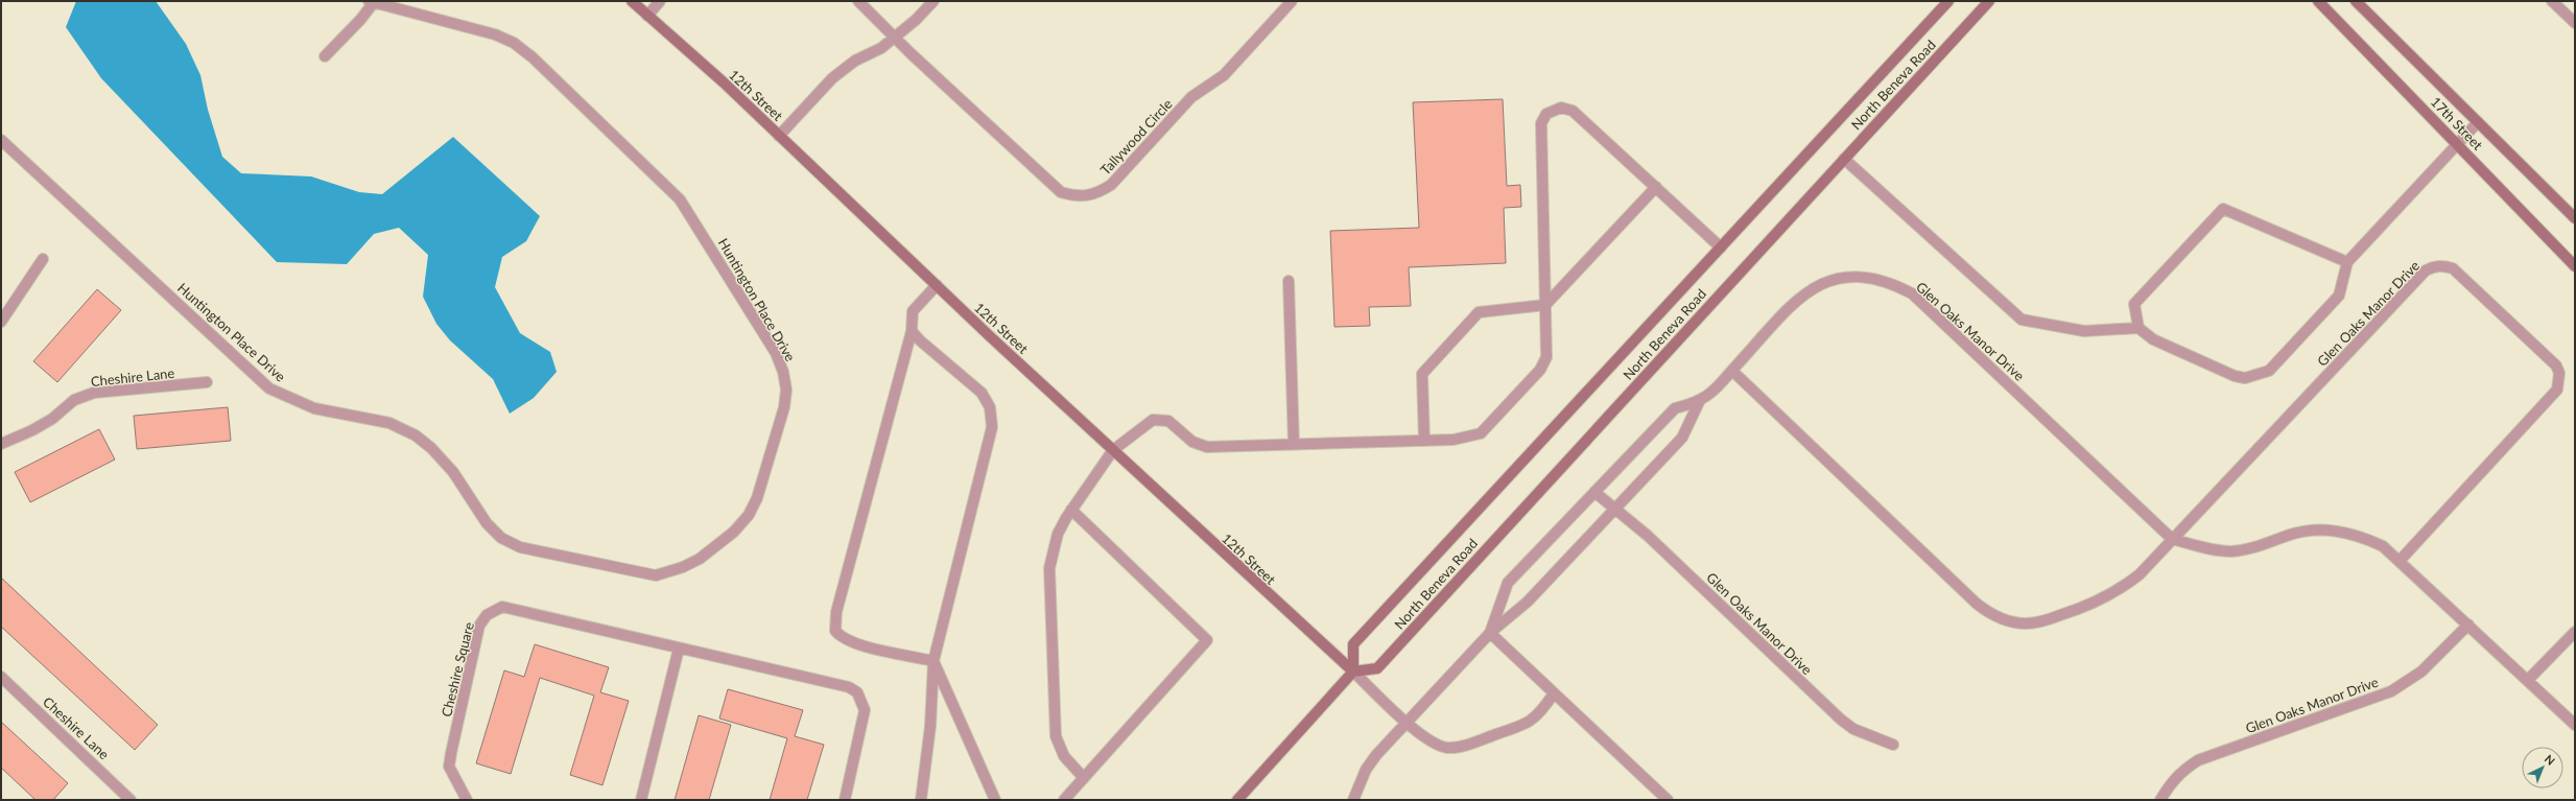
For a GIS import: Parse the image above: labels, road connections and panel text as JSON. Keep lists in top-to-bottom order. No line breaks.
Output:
{"streets":{"main road":["North Beneva Road","12th Street","17th Street"],"street":["Tallywood Circle","Huntington Place Drive","Glen Oaks Manor Drive","Cheshire Lane","Cheshire Square"]},"crossings":[["North Beneva Road","12th Street"]],"north":"top right"}
